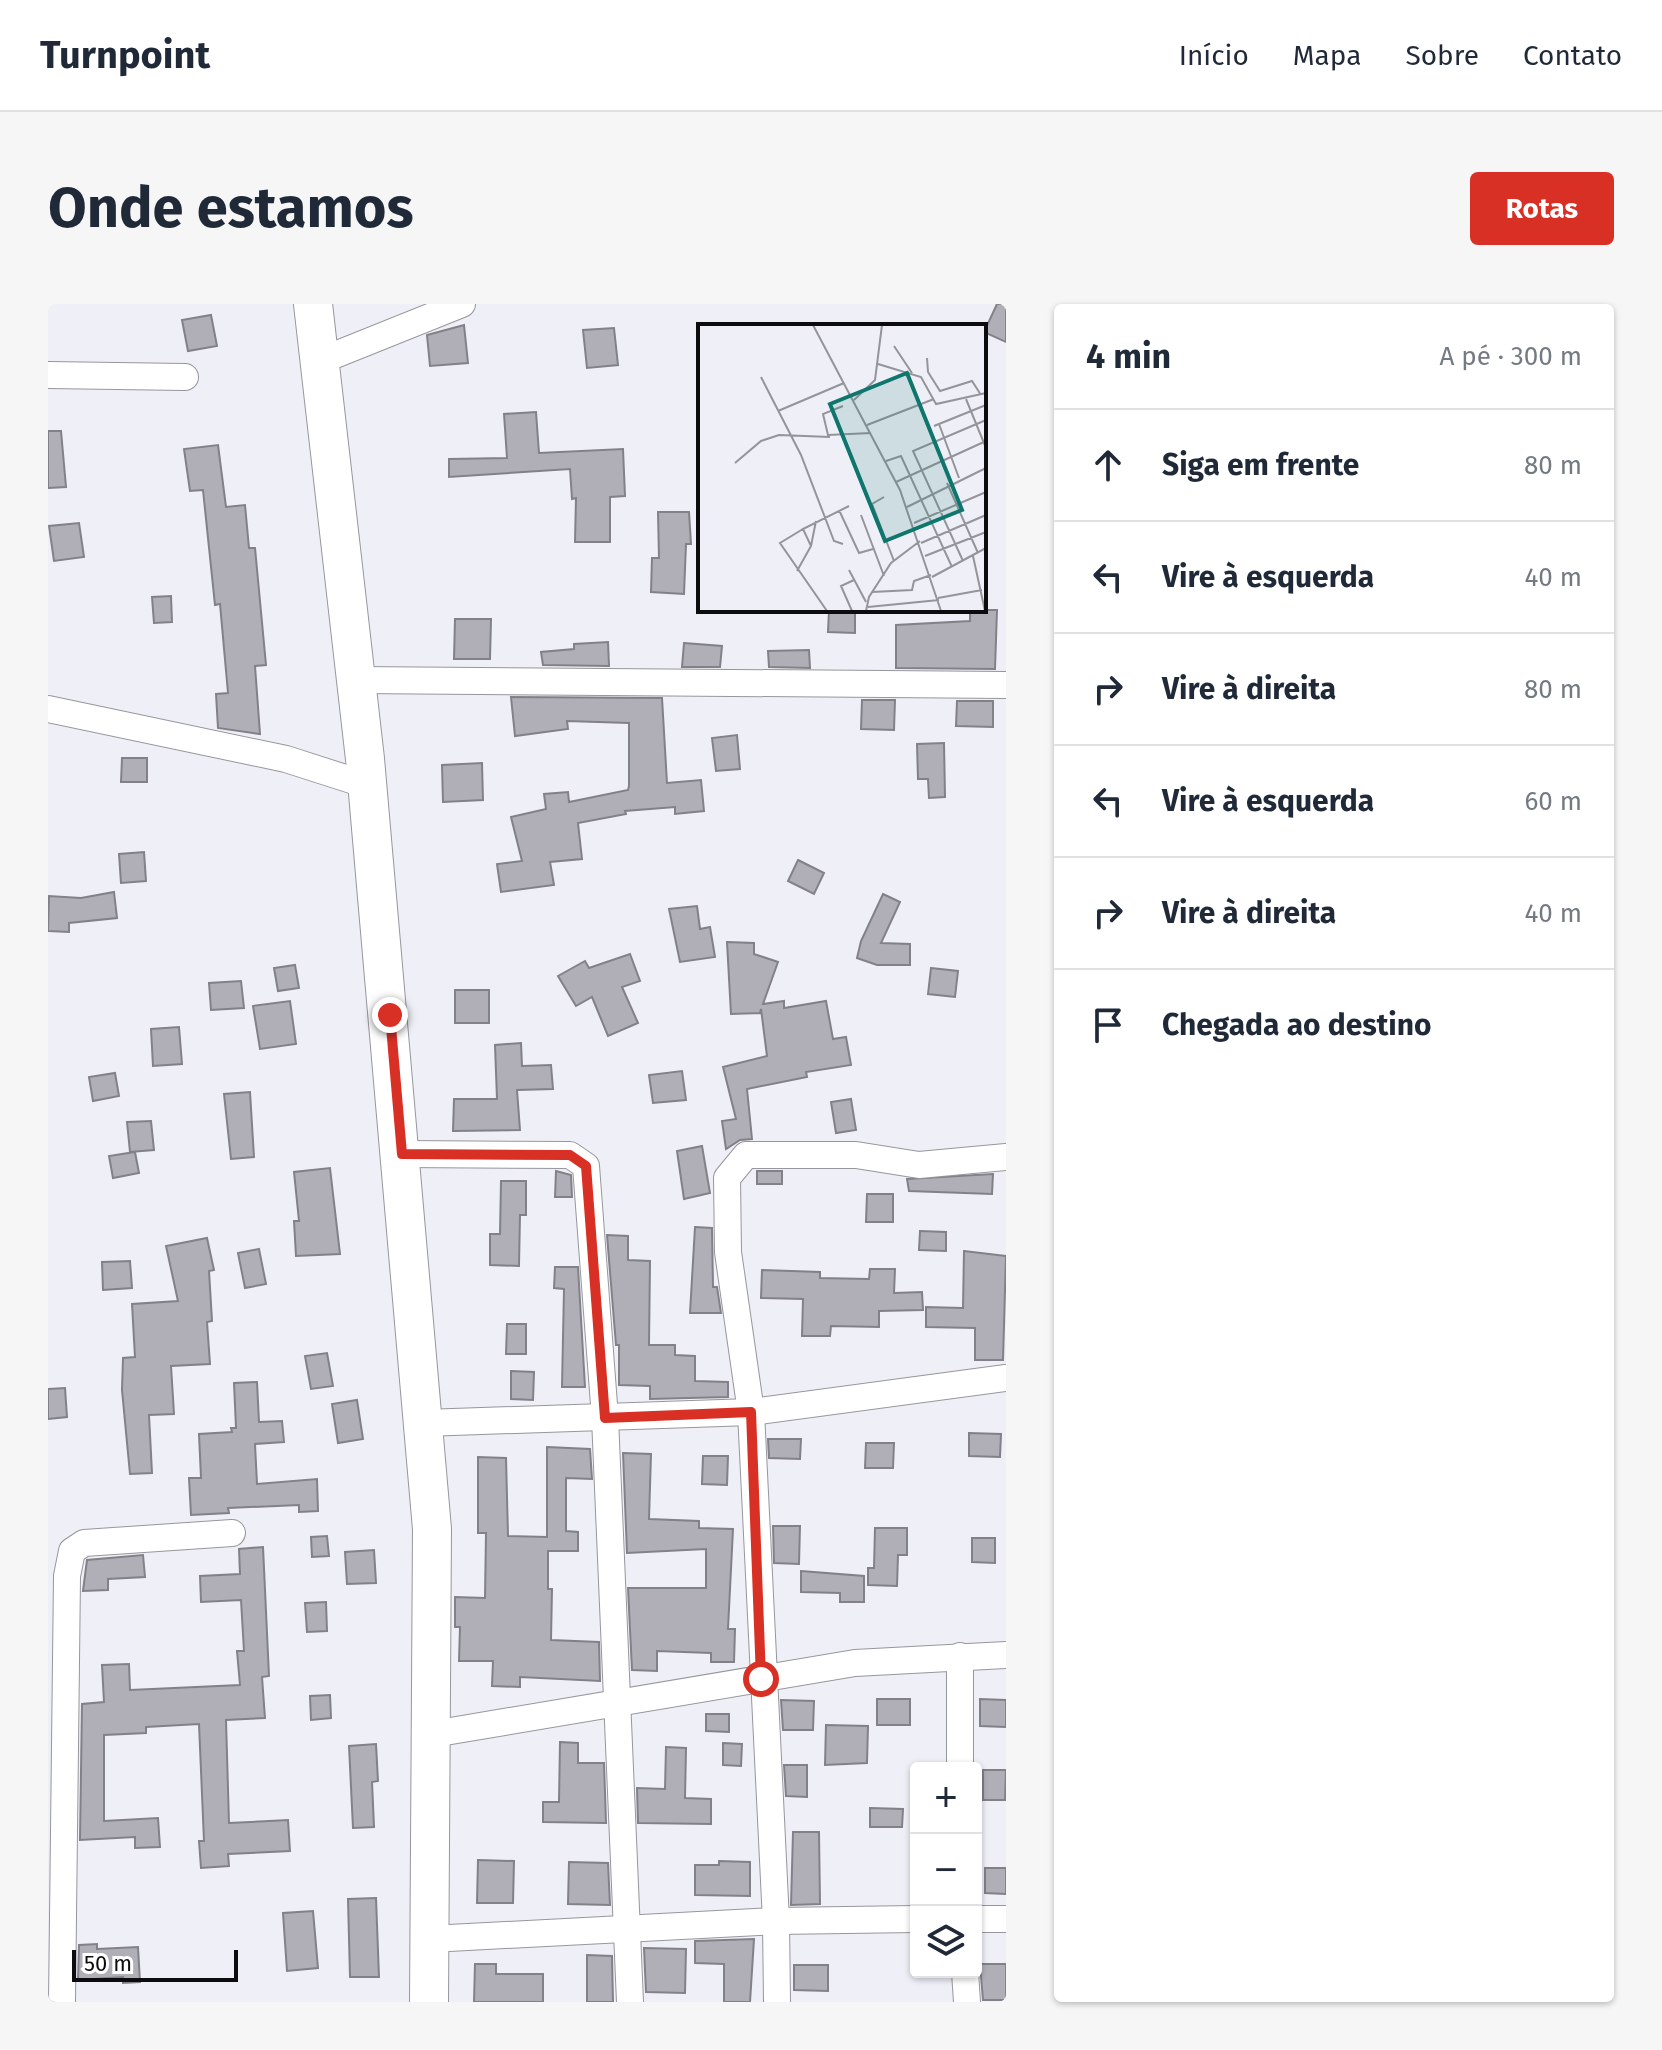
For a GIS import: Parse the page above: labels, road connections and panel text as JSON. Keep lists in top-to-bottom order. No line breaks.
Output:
{"scale_bar":"50 m","page":{"header":"Turnpoint","nav":["Início","Mapa","Sobre","Contato"],"buttons":"Rotas","title":"Onde estamos","heading":["4 min","A pé · 300 m"],"list":[["Siga em frente","80 m"],["Vire à esquerda","40 m"],["Vire à direita","80 m"],["Vire à esquerda","60 m"],["Vire à direita","40 m"],"Chegada ao destino"],"map_buttons":["+","−"],"scale":"50 m"}}
